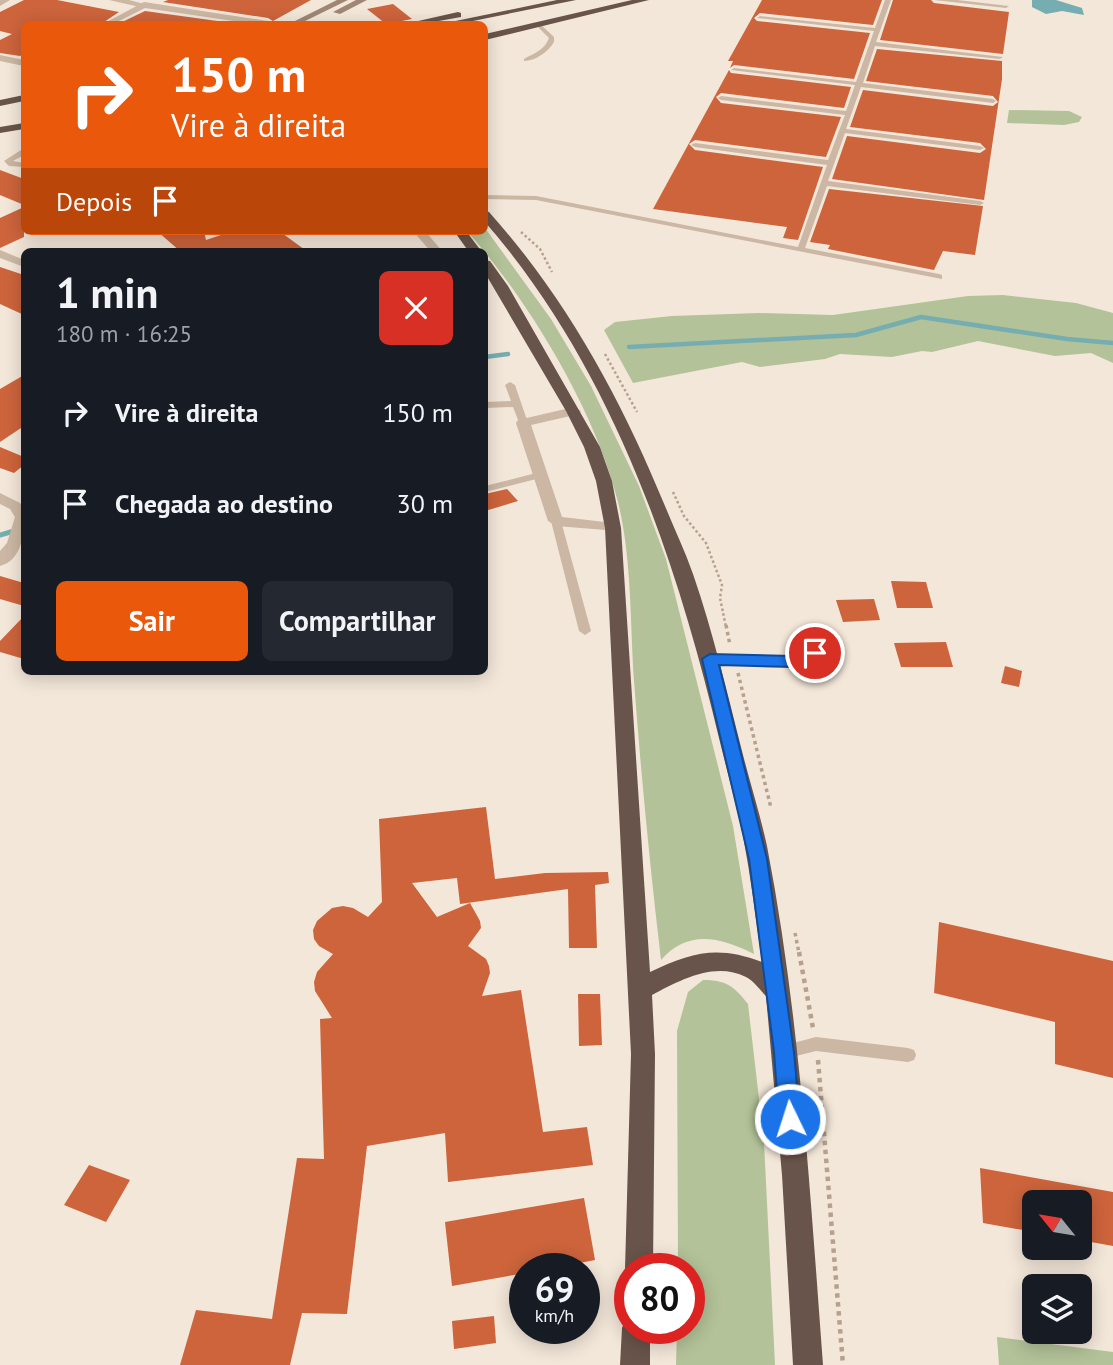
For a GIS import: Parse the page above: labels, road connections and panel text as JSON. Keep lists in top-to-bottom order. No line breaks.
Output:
{"north":"top left","page":{"turn":["150 m","Vire à direita"],"then":"Depois","heading":["1 min","180 m · 16:25"],"list":[{"name":"Vire à direita","value":"150 m"},{"name":"Chegada ao destino","value":"30 m"}],"buttons":["Sair","Compartilhar"],"speed":"69 km/h","limit":"80"}}
